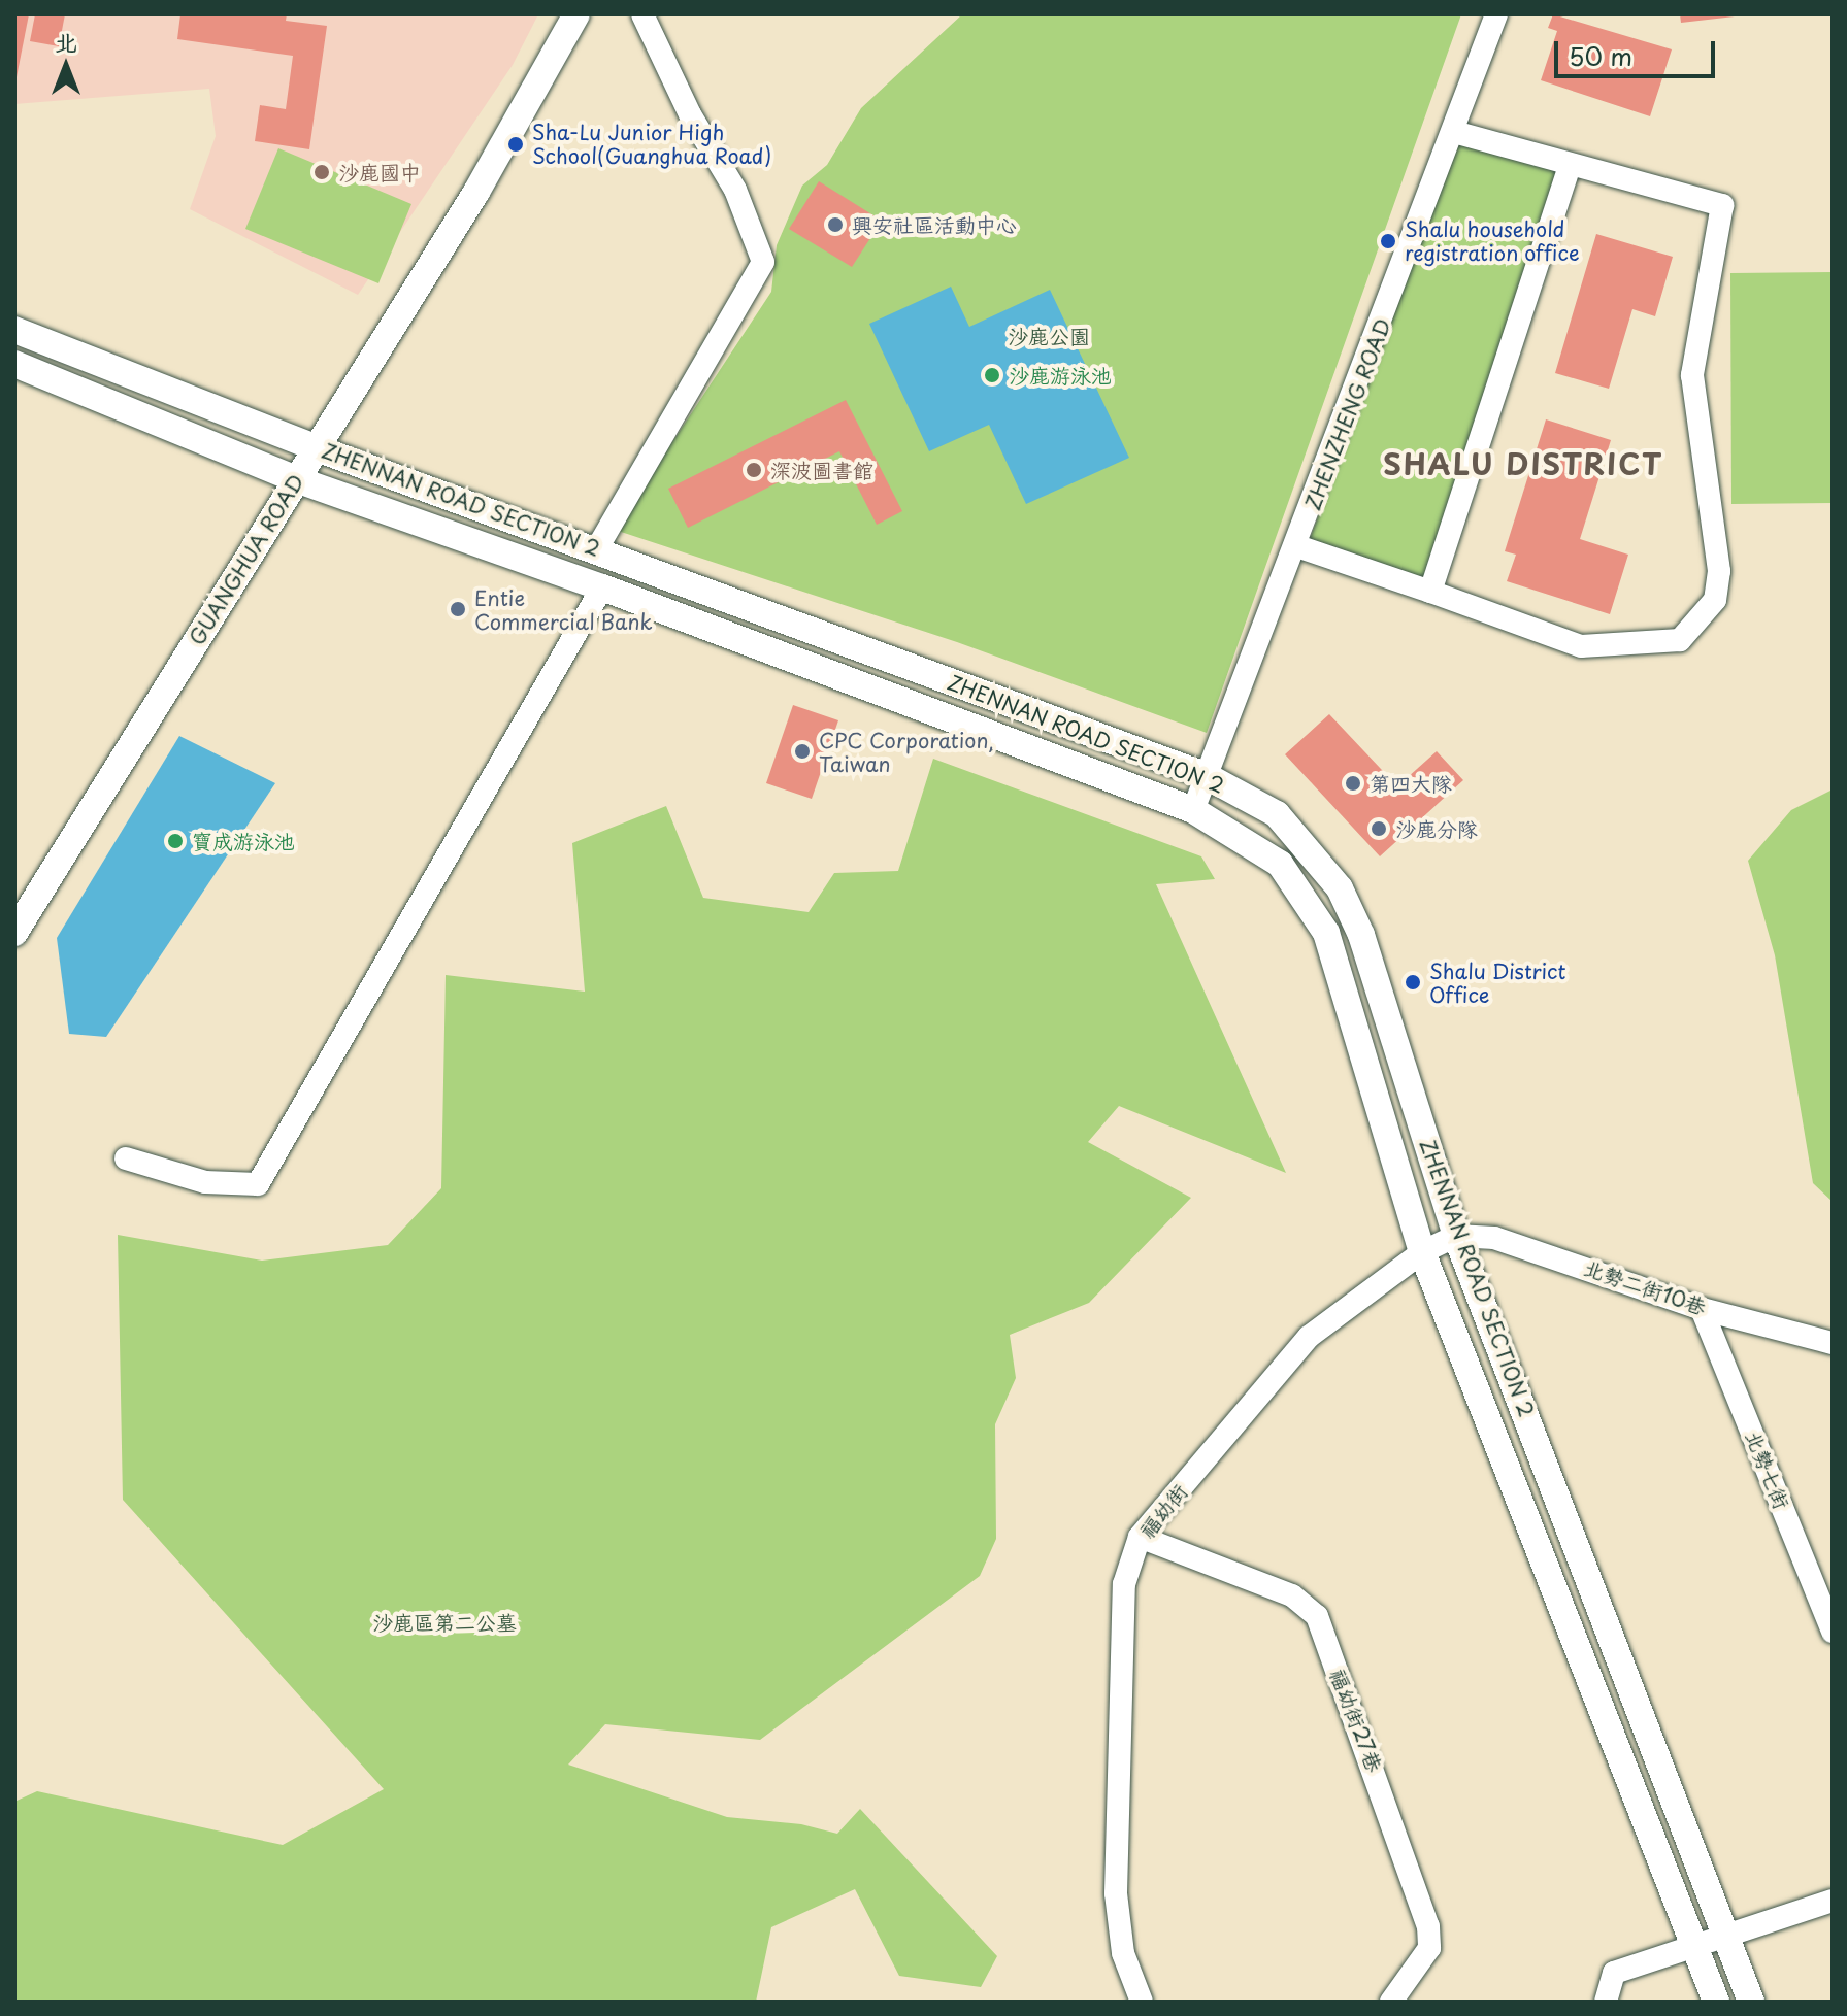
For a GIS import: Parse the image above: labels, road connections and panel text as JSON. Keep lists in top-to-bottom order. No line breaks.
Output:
{"streets":{"street":["ZHENZHENG ROAD","ZHENNAN ROAD SECTION 2","GUANGHUA ROAD","北勢二街10巷","北勢七街","福幼街","福幼街27巷"]},"crossings":[["ZHENZHENG ROAD","ZHENNAN ROAD SECTION 2"],["ZHENNAN ROAD SECTION 2","GUANGHUA ROAD"],["ZHENNAN ROAD SECTION 2","北勢二街10巷"],["ZHENNAN ROAD SECTION 2","福幼街"],["北勢二街10巷","北勢七街"],["北勢二街10巷","福幼街"],["福幼街","福幼街27巷"]],"districts":["SHALU DISTRICT"],"parks":["沙鹿公園","沙鹿區第二公墓"],"places":["Sha-Lu Junior High School(Guanghua Road)","沙鹿國中","興安社區活動中心","Shalu household registration office","沙鹿游泳池","深波圖書館","Entie Commercial Bank","CPC Corporation, Taiwan","第四大隊","沙鹿分隊","寶成游泳池","Shalu District Office"],"scale_bar":"50 m","north":"top"}
